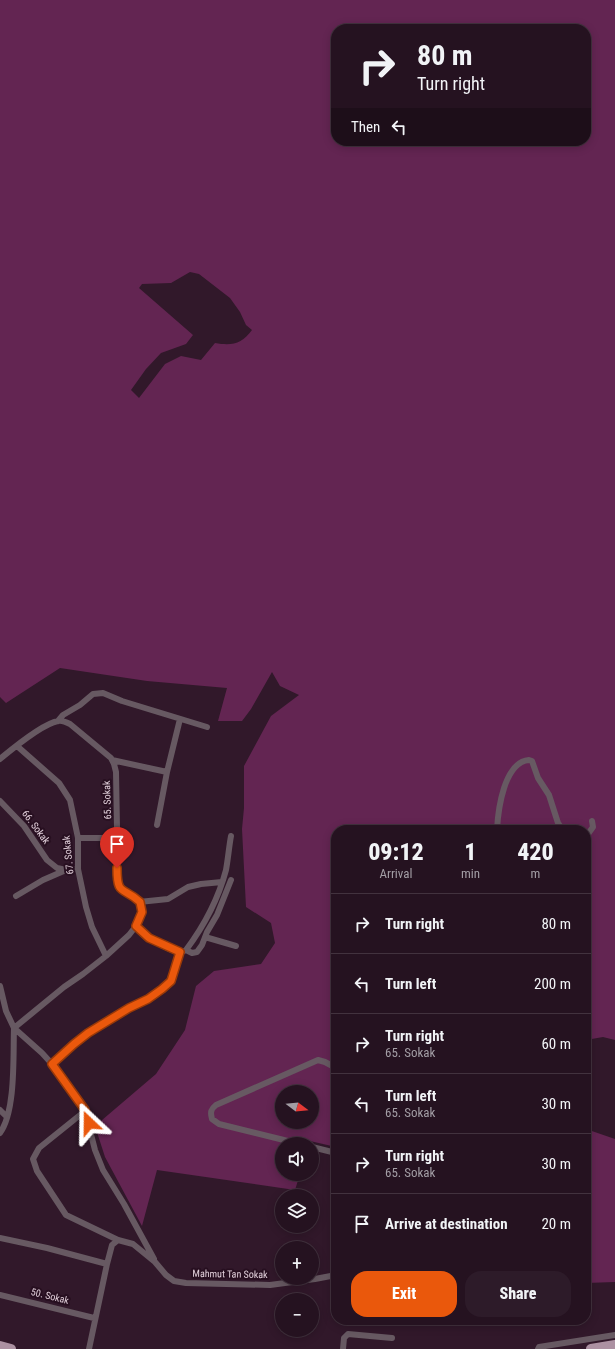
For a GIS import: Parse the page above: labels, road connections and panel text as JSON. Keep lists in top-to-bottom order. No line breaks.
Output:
{"streets":{"street":["65. Sokak","66. Sokak","67. Sokak","Mahmut Tan Sokak","50. Sokak"]},"north":"right","page":{"turn":["80 m","Turn right"],"then":"Then","eta":["09:12","Arrival","1","min","420","m"],"list":[{"name":"Turn right","value":"80 m"},{"name":"Turn left","value":"200 m"},{"name":"Turn right","note":"65. Sokak","value":"60 m"},{"name":"Turn left","note":"65. Sokak","value":"30 m"},{"name":"Turn right","note":"65. Sokak","value":"30 m"},{"name":"Arrive at destination","value":"20 m"}],"map_buttons":["+","−"],"buttons":["Exit","Share"]}}
